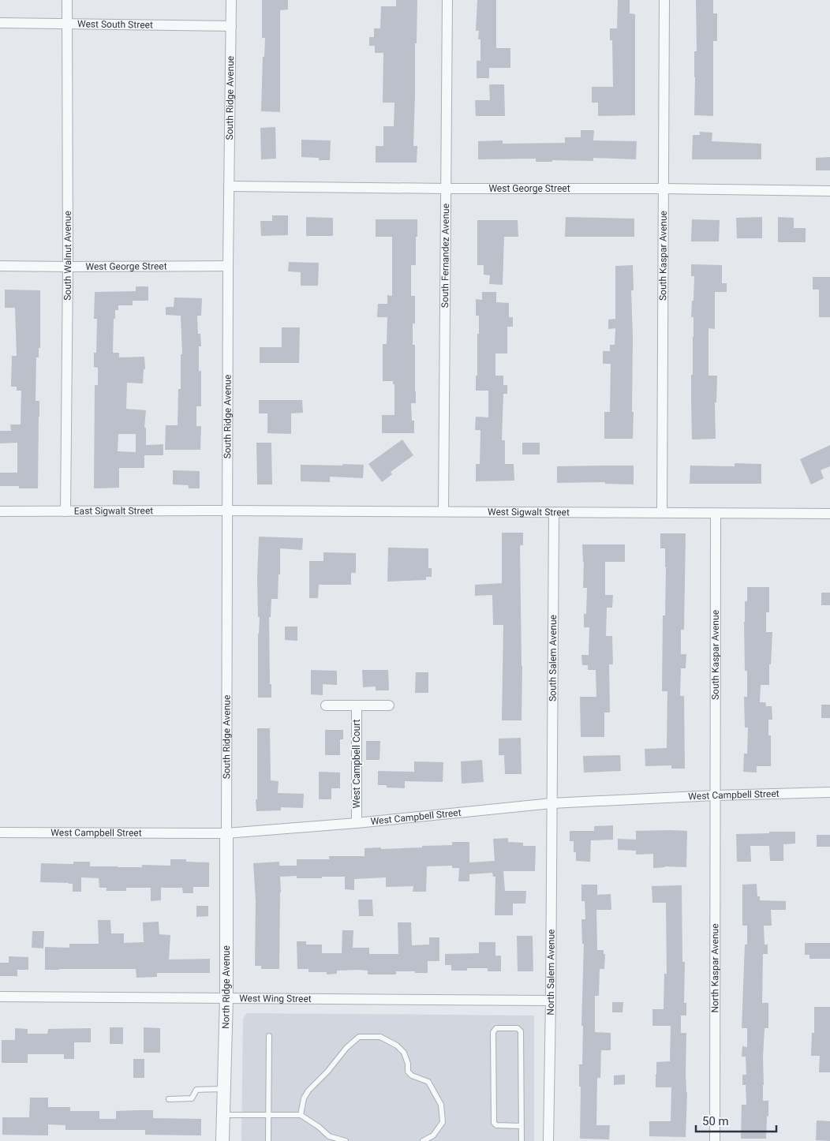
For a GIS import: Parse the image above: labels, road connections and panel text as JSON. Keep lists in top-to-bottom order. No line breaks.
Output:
{"streets":{"street":["West South Street","South Ridge Avenue","West George Street","South Walnut Avenue","South Fernandez Avenue","South Kaspar Avenue","East Sigwalt Street","West Sigwalt Street","South Salem Avenue","West Campbell Court","West Campbell Street","North Kaspar Avenue","North Salem Avenue","North Ridge Avenue","West Wing Street"]},"crossings":[["West South Street","South Ridge Avenue"],["West South Street","South Walnut Avenue"],["South Ridge Avenue","West George Street"],["South Ridge Avenue","East Sigwalt Street"],["South Ridge Avenue","West Sigwalt Street"],["South Ridge Avenue","West Campbell Street"],["South Ridge Avenue","North Ridge Avenue"],["West George Street","South Walnut Avenue"],["West George Street","South Fernandez Avenue"],["West George Street","South Kaspar Avenue"],["South Walnut Avenue","East Sigwalt Street"],["South Fernandez Avenue","West Sigwalt Street"],["South Kaspar Avenue","West Sigwalt Street"],["South Kaspar Avenue","West Campbell Street"],["South Kaspar Avenue","North Kaspar Avenue"],["East Sigwalt Street","West Sigwalt Street"],["West Sigwalt Street","South Salem Avenue"],["South Salem Avenue","West Campbell Street"],["South Salem Avenue","North Salem Avenue"],["West Campbell Court","West Campbell Street"],["West Campbell Street","North Kaspar Avenue"],["West Campbell Street","North Salem Avenue"],["West Campbell Street","North Ridge Avenue"],["North Salem Avenue","West Wing Street"],["North Ridge Avenue","West Wing Street"]],"scale_bar":"50 m"}
